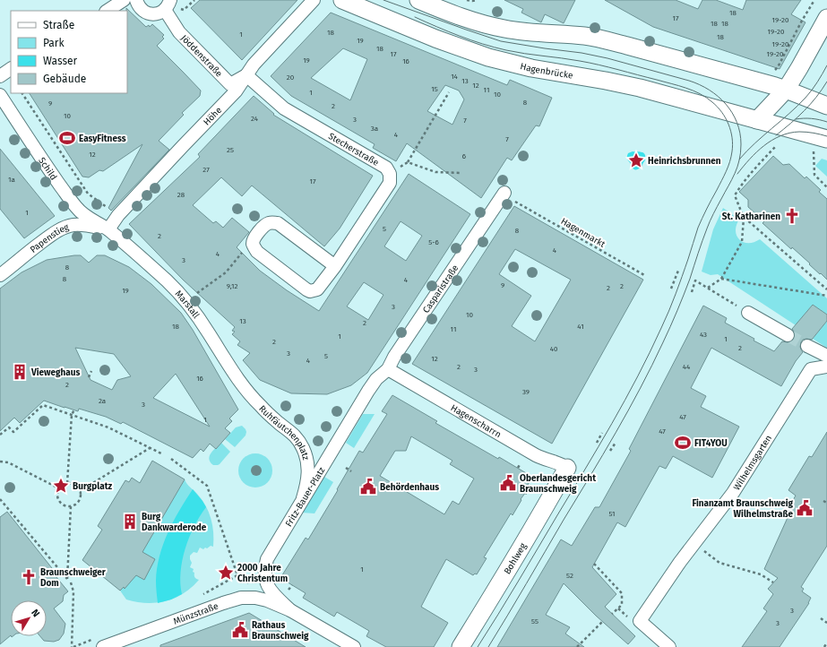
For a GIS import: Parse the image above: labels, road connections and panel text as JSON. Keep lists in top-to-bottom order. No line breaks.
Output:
{"streets":{"main road":["Hagenbrücke","Bohlweg"],"street":["Jöddenstraße","Höhe","Stecherstraße","Schild","Papenstieg","Casparistraße","Marstall","Hagenscharrn","Ruhfäutchenplatz","Wilhelmsgarten","Fritz-Bauer-Platz","Münzstraße"],"path":["Hagenmarkt"]},"crossings":[["Jöddenstraße","Höhe"],["Jöddenstraße","Stecherstraße"],["Höhe","Stecherstraße"],["Höhe","Schild"],["Höhe","Papenstieg"],["Höhe","Marstall"],["Schild","Papenstieg"],["Schild","Marstall"],["Hagenmarkt","Casparistraße"],["Papenstieg","Marstall"],["Casparistraße","Hagenscharrn"],["Casparistraße","Fritz-Bauer-Platz"],["Marstall","Ruhfäutchenplatz"],["Hagenscharrn","Bohlweg"],["Ruhfäutchenplatz","Fritz-Bauer-Platz"],["Fritz-Bauer-Platz","Münzstraße"]],"places":{"sports":["EasyFitness","FIT4YOU"],"place":["Heinrichsbrunnen","Burgplatz","2000 Jahre Christentum"],"church":["St. Katharinen","Braunschweiger Dom"],"building":["Vieweghaus","Burg Dankwarderode"],"public building":["Oberlandesgericht Braunschweig","Behördenhaus","Finanzamt Braunschweig Wilhelmstraße","Rathaus Braunschweig"]},"house_numbers":["18","17","19-20","18","18","19-20","18","1","18","19","19-20","18","17","19-20","19","16","14","20","13","12","15","11","1","10","8","9","2","10","24","3","7","3a","4","7","25","12","6","27","1a","17","28","1","5","8","2","5-6","4","4","3","8","8","4","9","9,12","2","2","19","3","10","13","2","18","41","11","43","1","1","2","2","40","3","5","12","4","2","44","3","16","2","39","2a","3","47","1","47","51","1","52","3","55","3"],"legend":["Straße","Park","Wasser","Gebäude"],"north":"top right"}
